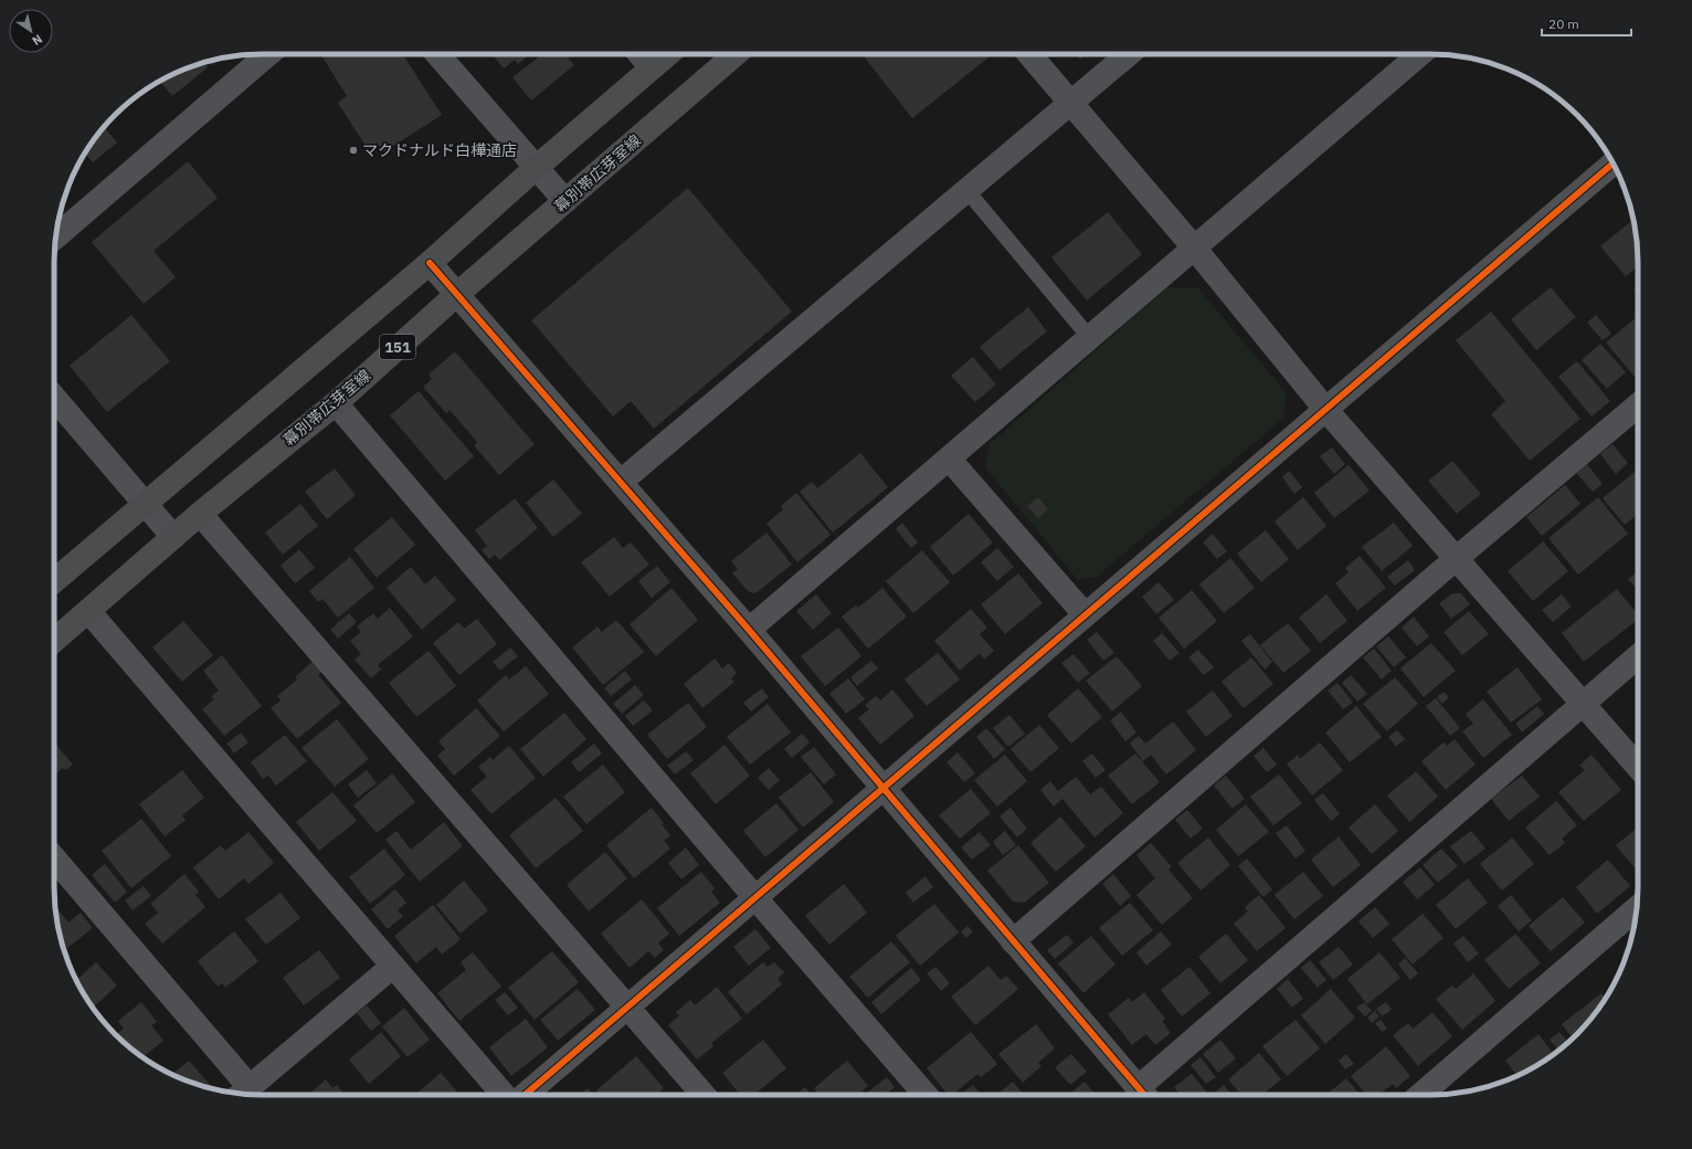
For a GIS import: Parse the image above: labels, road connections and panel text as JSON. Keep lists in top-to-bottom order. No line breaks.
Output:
{"streets":{"main road":["幕別帯広芽室線","151"]},"places":["マクドナルド白樺通店"],"scale_bar":"20 m","north":"bottom right"}
